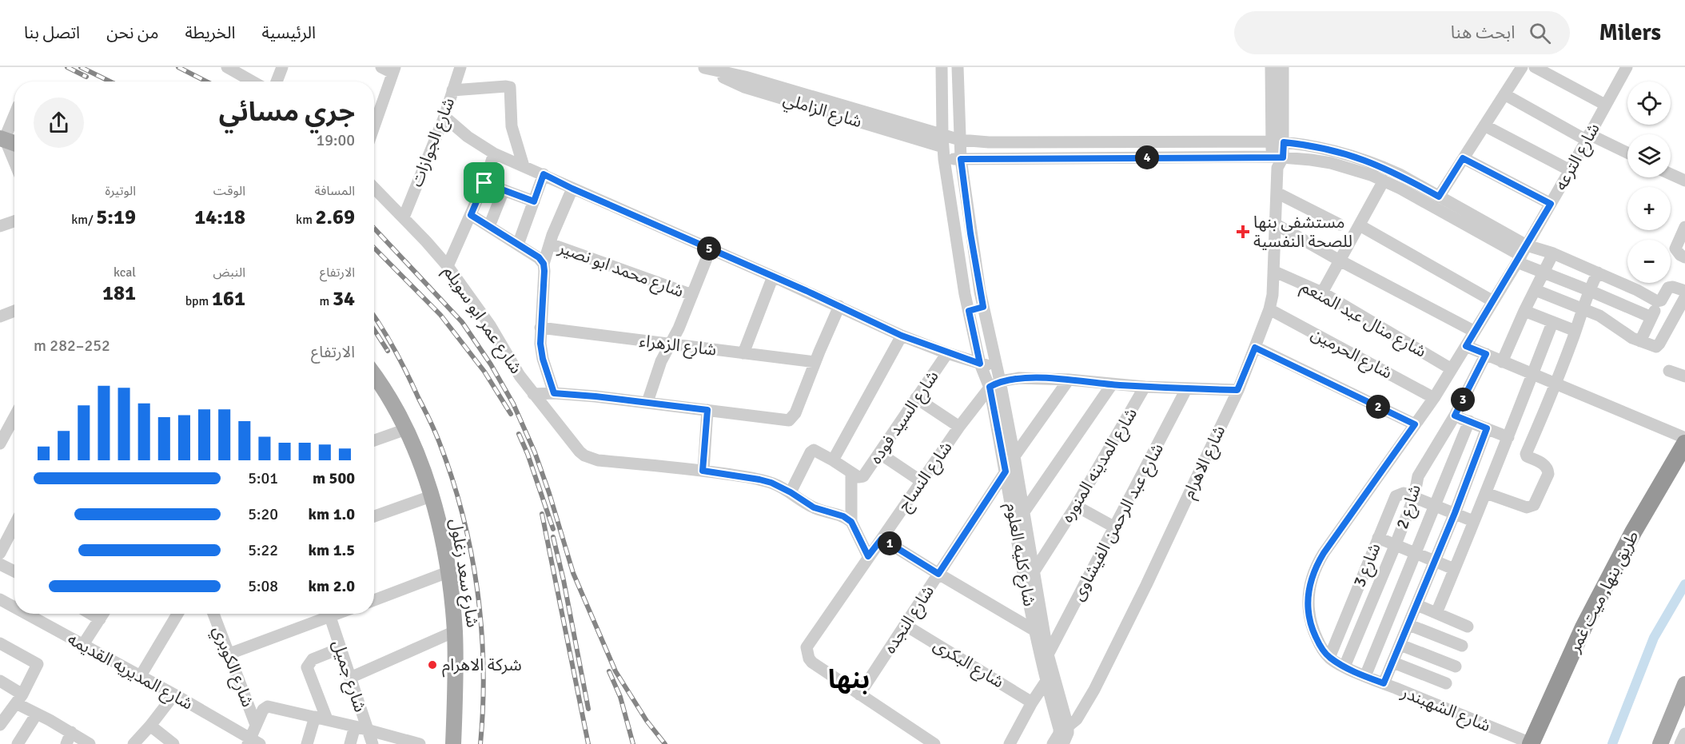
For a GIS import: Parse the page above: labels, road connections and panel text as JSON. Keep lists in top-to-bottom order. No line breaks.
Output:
{"streets":{"highway":["طريق بنها, ميت غمر"],"main road":["شارع سعد زغلول"],"street":["شارع الزاملي","شارع الجوازات","شارع الترعه","شارع محمد ابو نصير","شارع منال عبد المنعم","شارع عمر ابو سويلم","شارع الزهراء","شارع الحرمين","شارع السيد فوده","شارع الاهرام","شارع المدينه المنوره","شارع النساج","شارع 2","شارع عبد الرحمن الفيشاوى","شارع كليه العلوم","شارع 3","شارع النجده","شارع البكرى","شارع الكوبري","شارع المديريه القديمه","شارع جميل","شارع الشهبندر"]},"crossings":[["شارع الزاملي","شارع الترعه"],["شارع الزاملي","شارع الاهرام"],["شارع الزاملي","شارع كليه العلوم"],["شارع الزاملي","شارع الشهبندر"],["شارع الجوازات","شارع عمر ابو سويلم"],["شارع الترعه","شارع الشهبندر"],["شارع منال عبد المنعم","شارع الاهرام"],["شارع منال عبد المنعم","شارع الشهبندر"],["شارع الحرمين","شارع الاهرام"],["شارع الحرمين","شارع الشهبندر"],["شارع الاهرام","شارع كليه العلوم"],["شارع المدينه المنوره","شارع كليه العلوم"],["شارع النساج","شارع كليه العلوم"],["شارع النساج","شارع النجده"],["شارع 2","شارع 3"],["شارع 2","شارع الشهبندر"],["شارع عبد الرحمن الفيشاوى","شارع كليه العلوم"],["شارع كليه العلوم","شارع النجده"],["شارع 3","شارع الشهبندر"],["طريق بنها, ميت غمر","شارع الشهبندر"],["شارع النجده","شارع البكرى"]],"districts":["بنها"],"places":{"health":["مستشفى بنها للصحة النفسية"],"other":["شركة الاهرام"]},"page":{"header":"Milers","search":"ابحث هنا","nav":["الرئيسية","الخريطة","من نحن","اتصل بنا"],"map_buttons":["+","−"],"heading":["جري مسائي","19:00"],"pins":["4","5","3","2","1"],"stats":[["المسافة","2.69 km"],["الوقت","14:18"],["الوتيرة","5:19 /km"],["الارتفاع","34 m"],["النبض","161 bpm"],["kcal","181"]],"chart":["الارتفاع","252–282 m"],"list":[{"name":"500 m","note":"5:01"},{"name":"1.0 km","note":"5:20"},{"name":"1.5 km","note":"5:22"},{"name":"2.0 km","note":"5:08"}]}}
